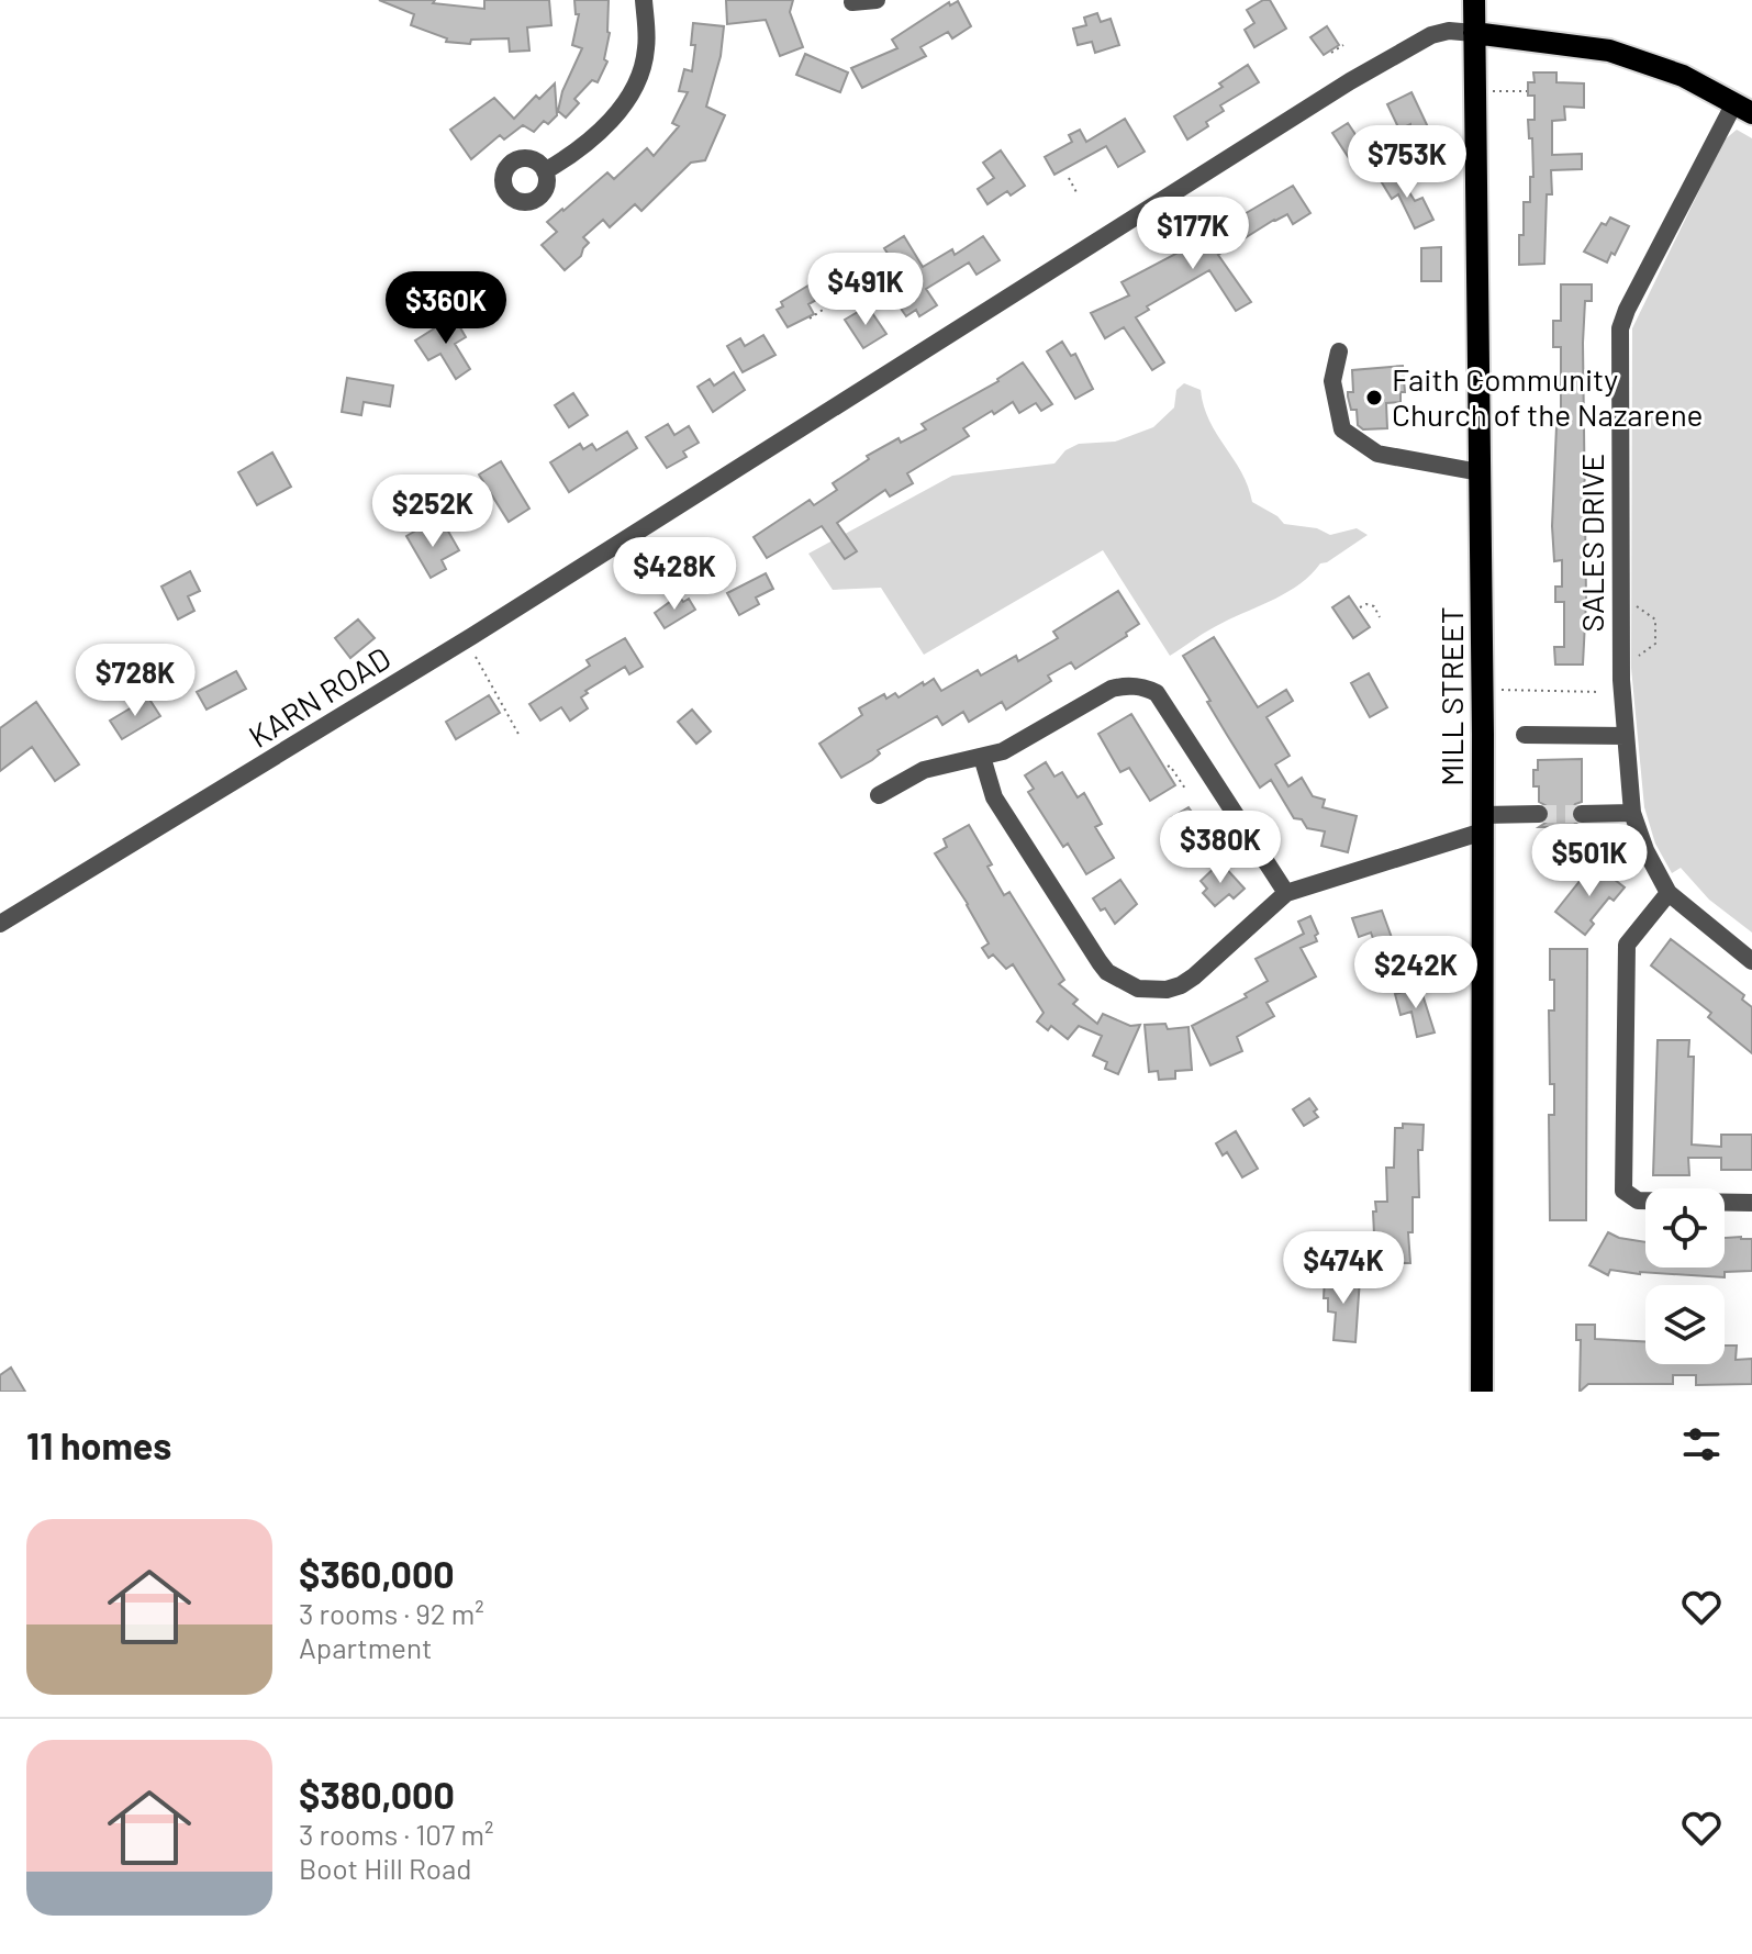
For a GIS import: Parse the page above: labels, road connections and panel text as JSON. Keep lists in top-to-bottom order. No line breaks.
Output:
{"streets":{"main road":["MILL STREET"],"street":["SALES DRIVE","KARN ROAD"]},"crossings":[["MILL STREET","KARN ROAD"]],"places":["Faith Community Church of the Nazarene"],"page":{"price":["$753K","$177K","$491K","$360K","$252K","$428K","$728K","$380K","$501K","$242K","$474K"],"heading":"11 homes","list":[{"name":"$360,000","note":"3 rooms · 92 m² · Apartment"},{"name":"$380,000","note":"3 rooms · 107 m² · Boot Hill Road"}]}}
